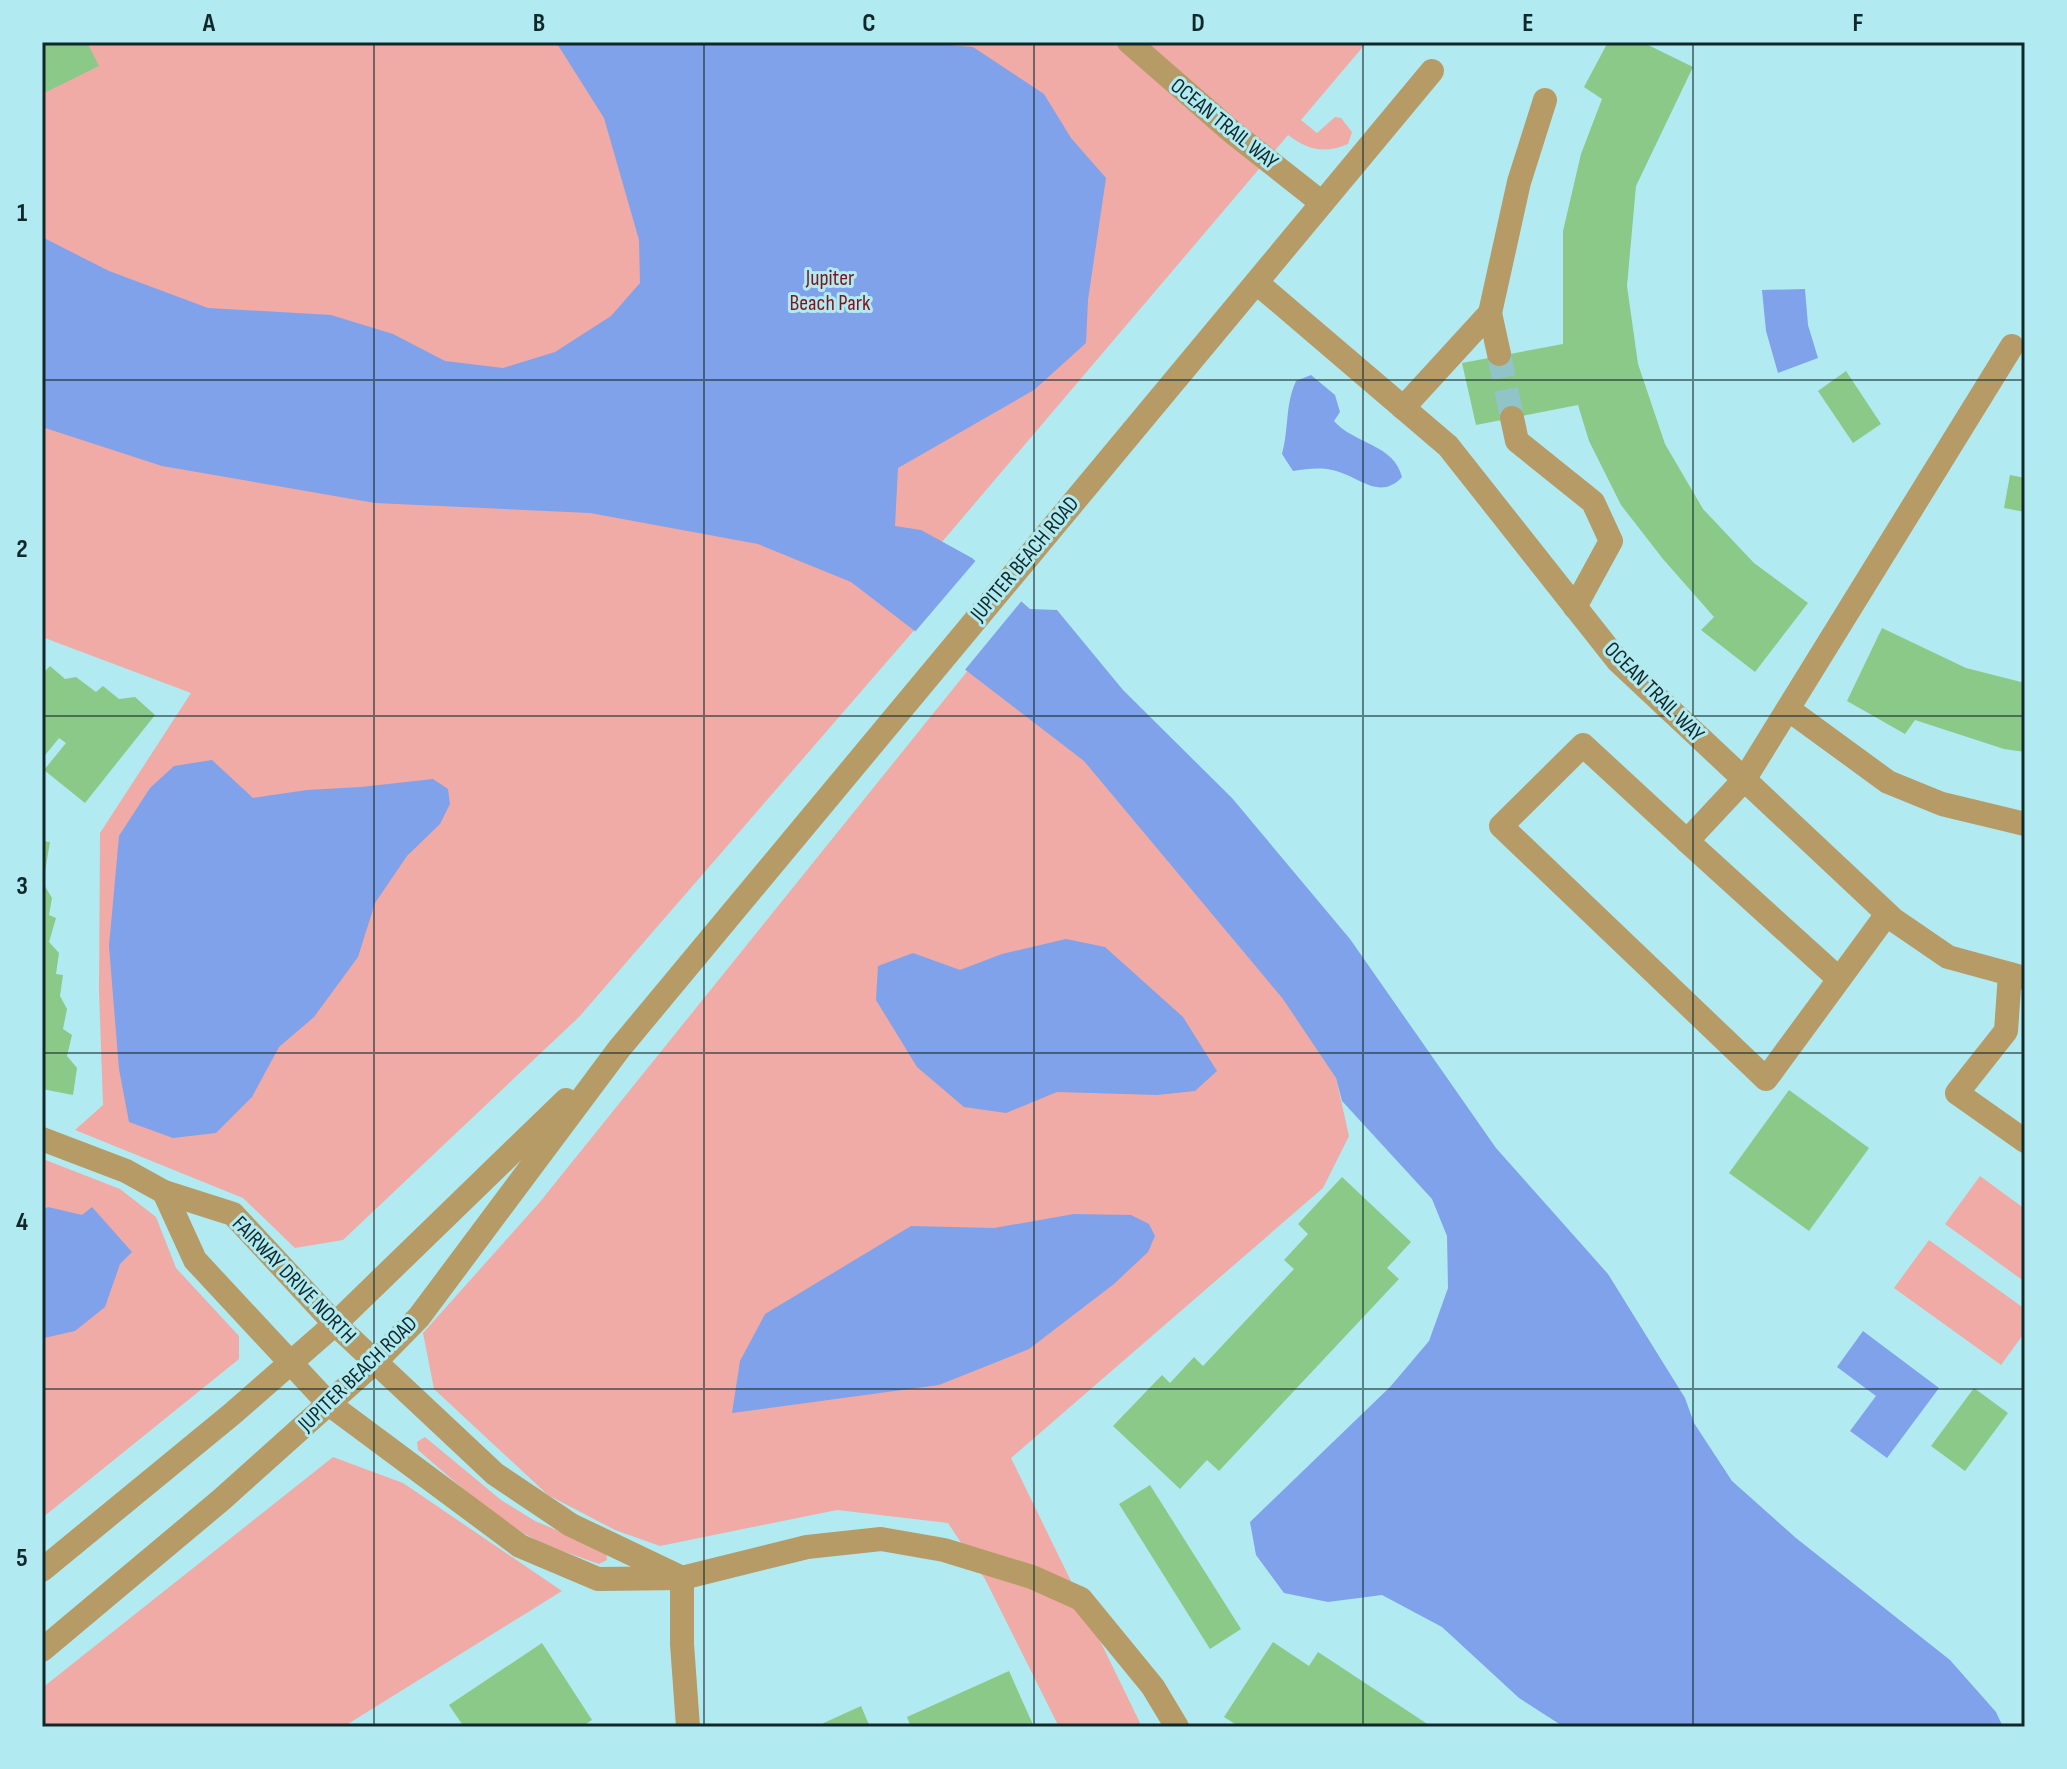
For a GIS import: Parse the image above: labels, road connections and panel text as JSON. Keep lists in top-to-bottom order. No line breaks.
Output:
{"streets":{"street":["OCEAN TRAIL WAY","JUPITER BEACH ROAD","FAIRWAY DRIVE NORTH"]},"crossings":[["OCEAN TRAIL WAY","JUPITER BEACH ROAD"],["JUPITER BEACH ROAD","FAIRWAY DRIVE NORTH"]],"parks":["Jupiter Beach Park"],"grid":{"columns":["A","B","C","D","E","F"],"rows":["1","2","3","4","5"]}}
